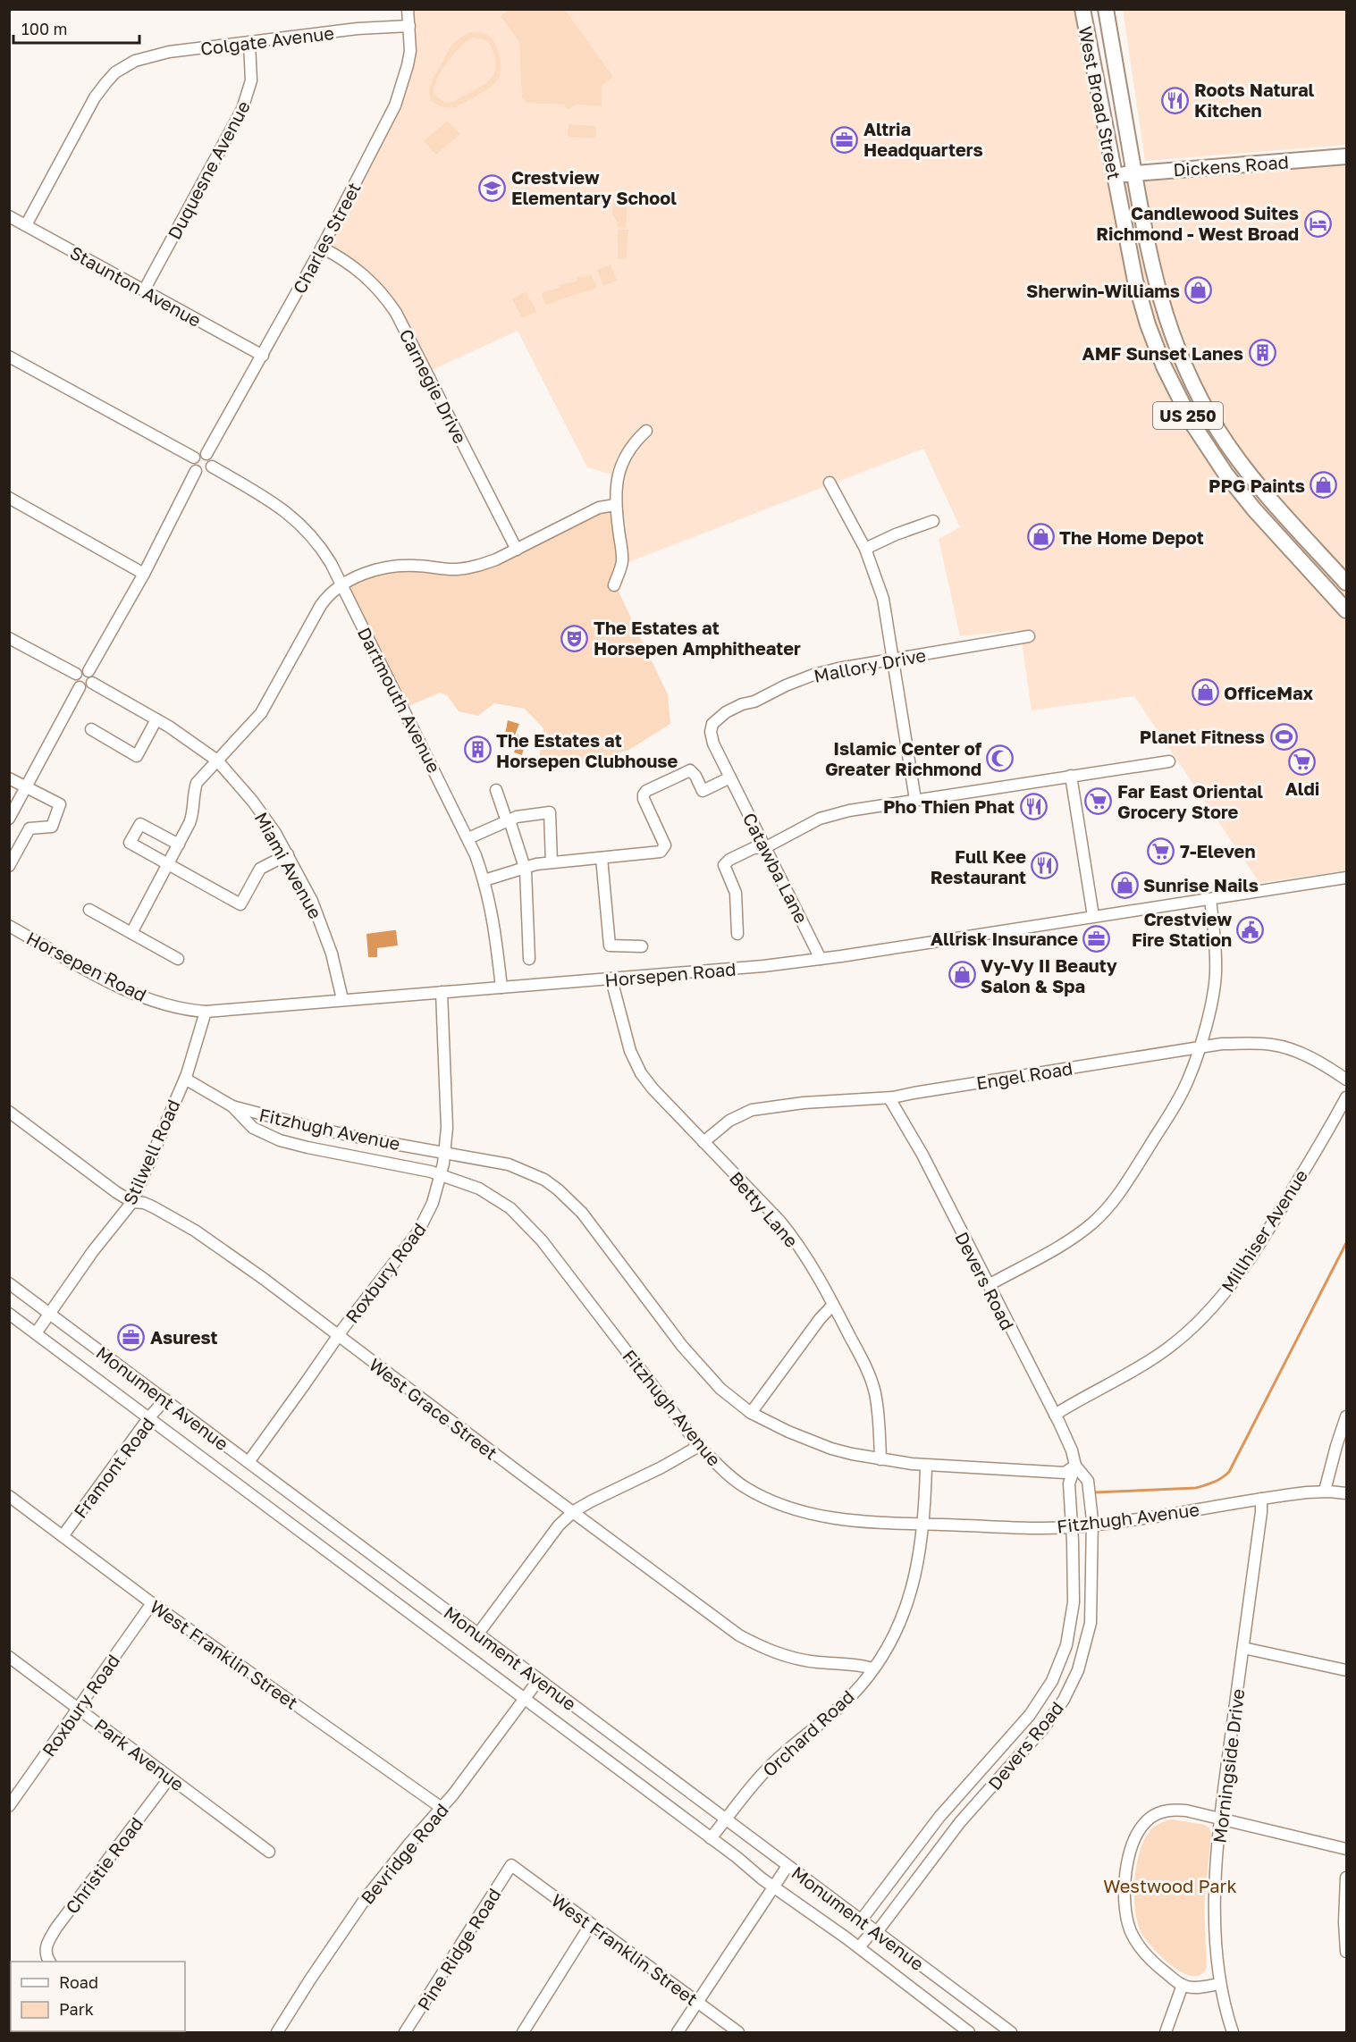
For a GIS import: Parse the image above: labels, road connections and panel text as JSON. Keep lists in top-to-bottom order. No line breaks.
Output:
{"streets":{"main road":["West Broad Street","Dickens Road","US 250"],"street":["Colgate Avenue","Duquesne Avenue","Charles Street","Staunton Avenue","Carnegie Drive","Mallory Drive","Dartmouth Avenue","Miami Avenue","Catawba Lane","Horsepen Road","Engel Road","Fitzhugh Avenue","Stilwell Road","Betty Lane","Millhiser Avenue","Roxbury Road","Devers Road","Monument Avenue","West Grace Street","Framont Road","West Franklin Street","Orchard Road","Park Avenue","Morningside Drive","Bevridge Road","Christie Road","Pine Ridge Road"]},"crossings":[["Colgate Avenue","Duquesne Avenue"],["Colgate Avenue","Charles Street"],["Colgate Avenue","Staunton Avenue"],["West Broad Street","Dickens Road"],["Duquesne Avenue","Staunton Avenue"],["Charles Street","Staunton Avenue"],["Charles Street","Carnegie Drive"],["Charles Street","Dartmouth Avenue"],["Mallory Drive","Catawba Lane"],["Dartmouth Avenue","Horsepen Road"],["Miami Avenue","Horsepen Road"],["Catawba Lane","Horsepen Road"],["Horsepen Road","Stilwell Road"],["Horsepen Road","Betty Lane"],["Horsepen Road","Roxbury Road"],["Engel Road","Betty Lane"],["Engel Road","Devers Road"],["Fitzhugh Avenue","Stilwell Road"],["Fitzhugh Avenue","Betty Lane"],["Fitzhugh Avenue","Roxbury Road"],["Fitzhugh Avenue","Devers Road"],["Fitzhugh Avenue","Orchard Road"],["Fitzhugh Avenue","Morningside Drive"],["Stilwell Road","Monument Avenue"],["Stilwell Road","West Grace Street"],["Millhiser Avenue","Devers Road"],["Roxbury Road","Monument Avenue"],["Roxbury Road","West Grace Street"],["Roxbury Road","West Franklin Street"],["Roxbury Road","Park Avenue"],["Devers Road","Monument Avenue"],["Monument Avenue","Framont Road"],["Monument Avenue","Orchard Road"],["Monument Avenue","Bevridge Road"],["West Grace Street","Orchard Road"],["Framont Road","West Franklin Street"],["West Franklin Street","Bevridge Road"],["West Franklin Street","Pine Ridge Road"],["Park Avenue","Christie Road"]],"parks":["Westwood Park"],"places":{"restaurant":["Roots Natural Kitchen","Pho Thien Phat","Full Kee Restaurant"],"office":["Altria Headquarters","Allrisk Insurance","Asurest"],"school or university":["Crestview Elementary School"],"hotel":["Candlewood Suites Richmond - West Broad"],"shop":["Sherwin-Williams","PPG Paints","The Home Depot","OfficeMax","Sunrise Nails","Vy-Vy II Beauty Salon & Spa"],"building":["AMF Sunset Lanes","The Estates at Horsepen Clubhouse"],"theatre":["The Estates at Horsepen Amphitheater"],"sports":["Planet Fitness"],"mosque":["Islamic Center of Greater Richmond"],"supermarket":["Aldi","Far East Oriental Grocery Store","7-Eleven"],"public building":["Crestview Fire Station"]},"legend":["Road","Park"],"scale_bar":"100 m"}
